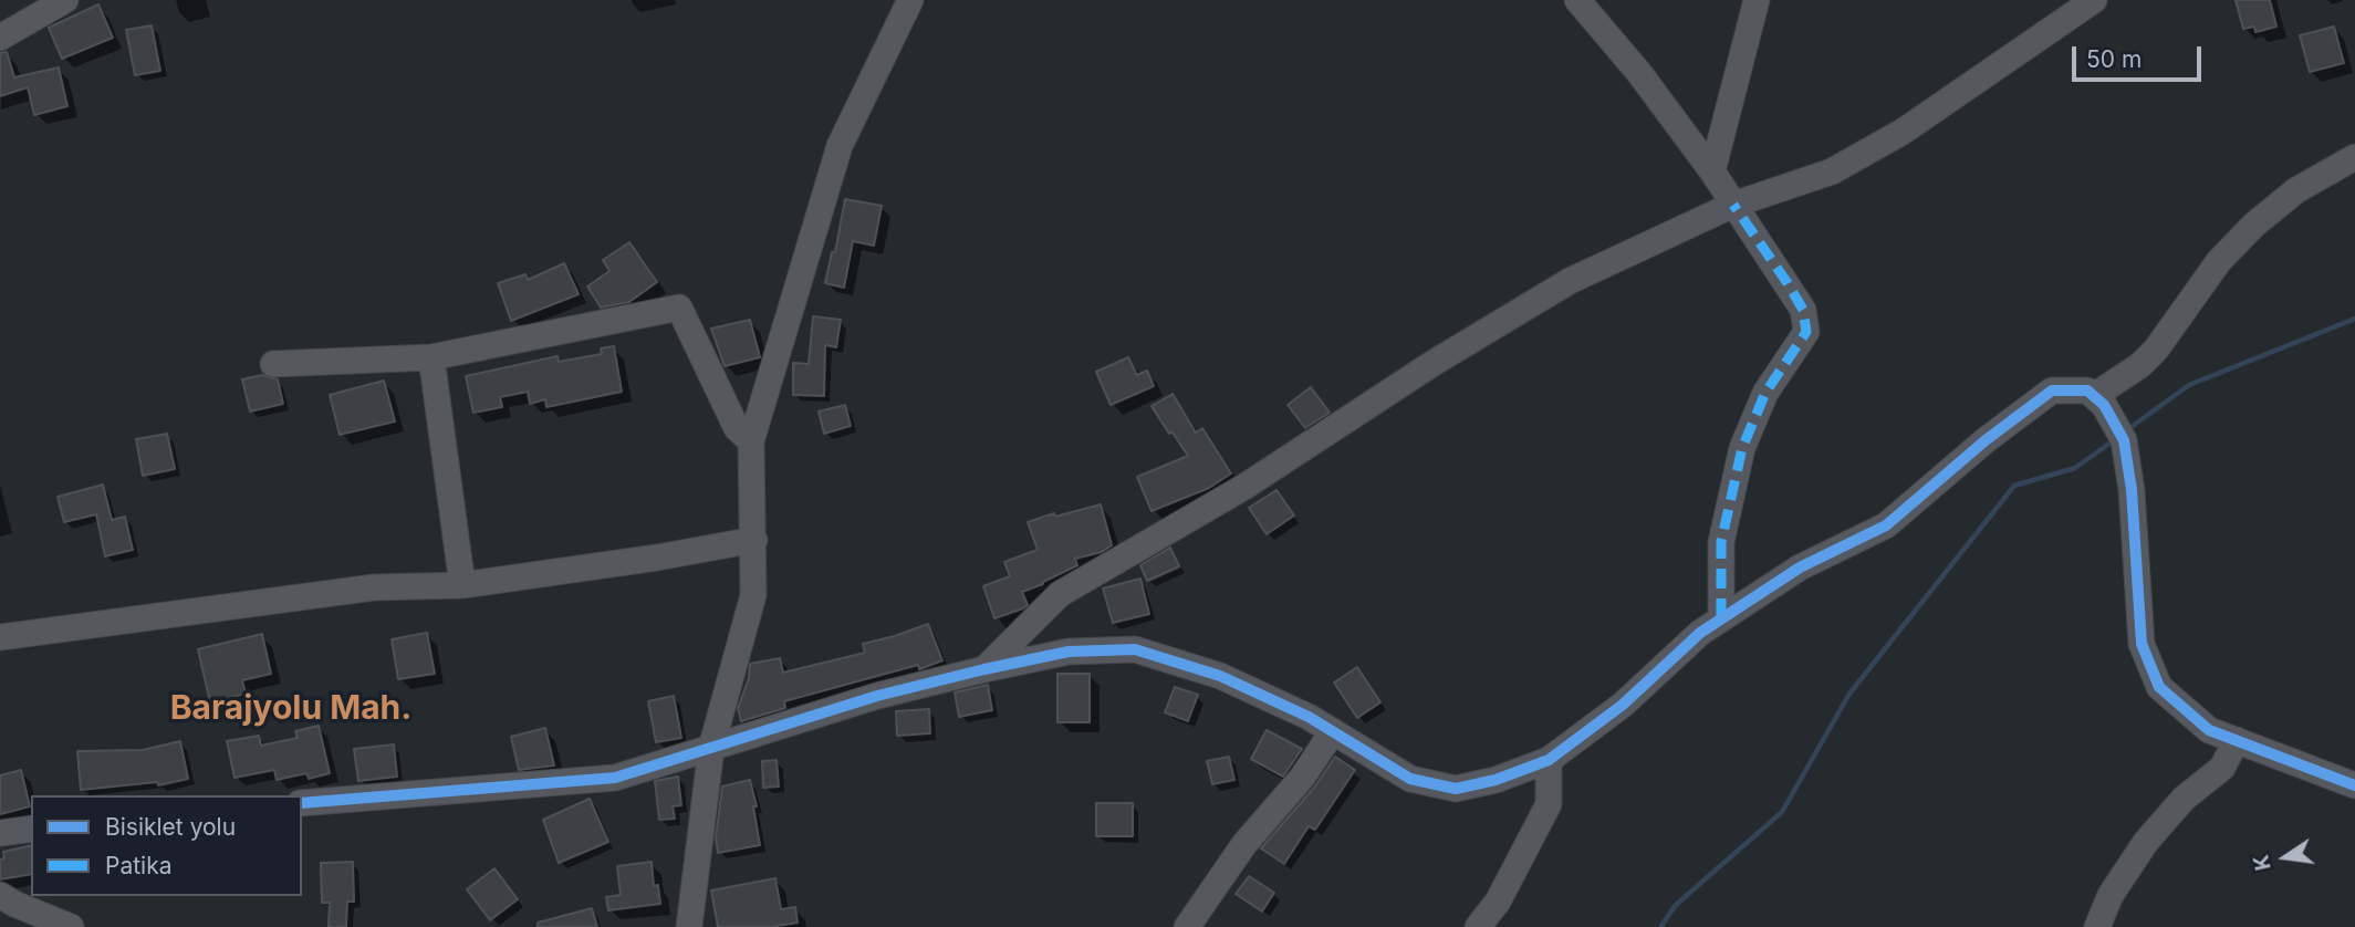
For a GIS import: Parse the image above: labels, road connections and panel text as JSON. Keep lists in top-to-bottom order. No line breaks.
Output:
{"districts":["Barajyolu Mah."],"legend":["Bisiklet yolu","Patika"],"scale_bar":"50 m","north":"left"}
